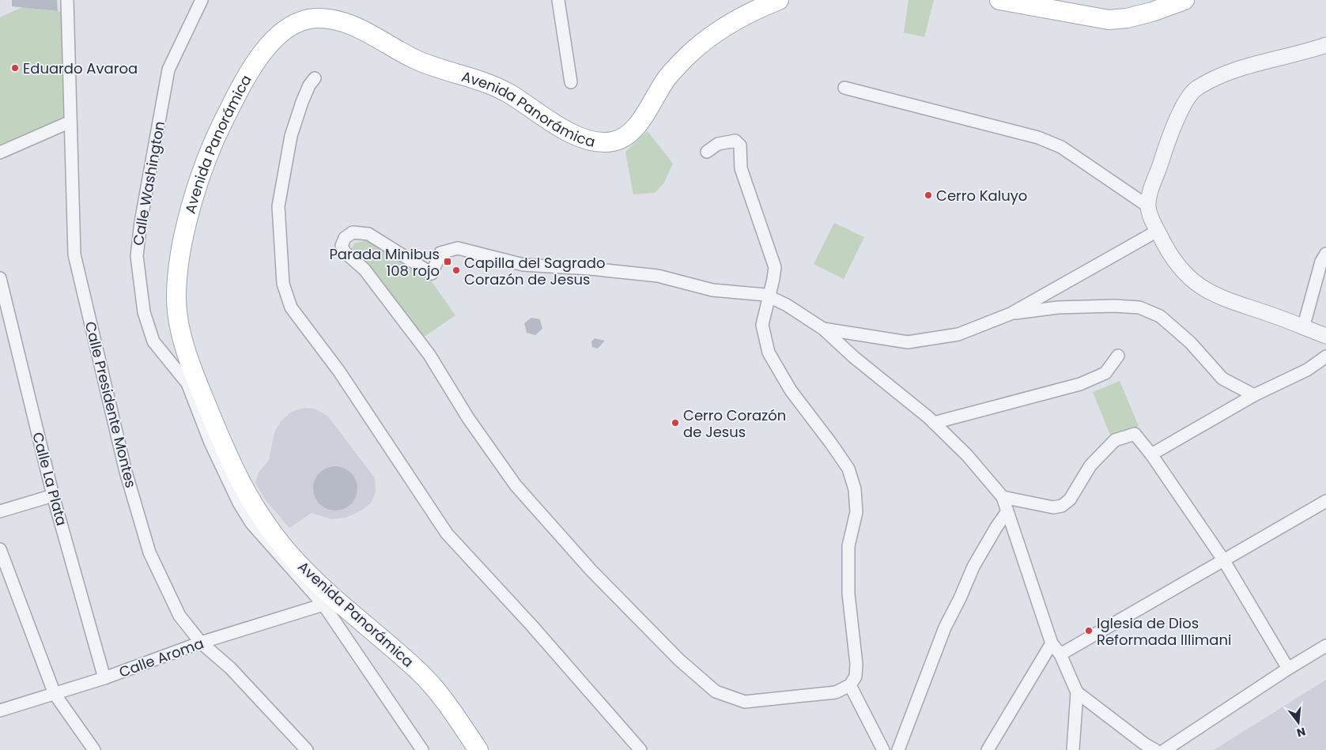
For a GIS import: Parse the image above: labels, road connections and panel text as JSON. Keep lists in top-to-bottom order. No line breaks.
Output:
{"streets":{"main road":["Avenida Panorámica"],"street":["Calle Washington","Calle Presidente Montes","Calle La Plata","Calle Aroma"]},"crossings":[["Avenida Panorámica","Calle Washington"],["Calle Washington","Calle Aroma"],["Calle Presidente Montes","Calle Aroma"],["Calle La Plata","Calle Aroma"]],"places":{"other":["Eduardo Avaroa","Cerro Kaluyo","Capilla del Sagrado Corazón de Jesus","Cerro Corazón de Jesus","Iglesia de Dios Reformada Illimani"],"transit":["Parada Minibus 108 rojo"]},"north":"bottom"}
